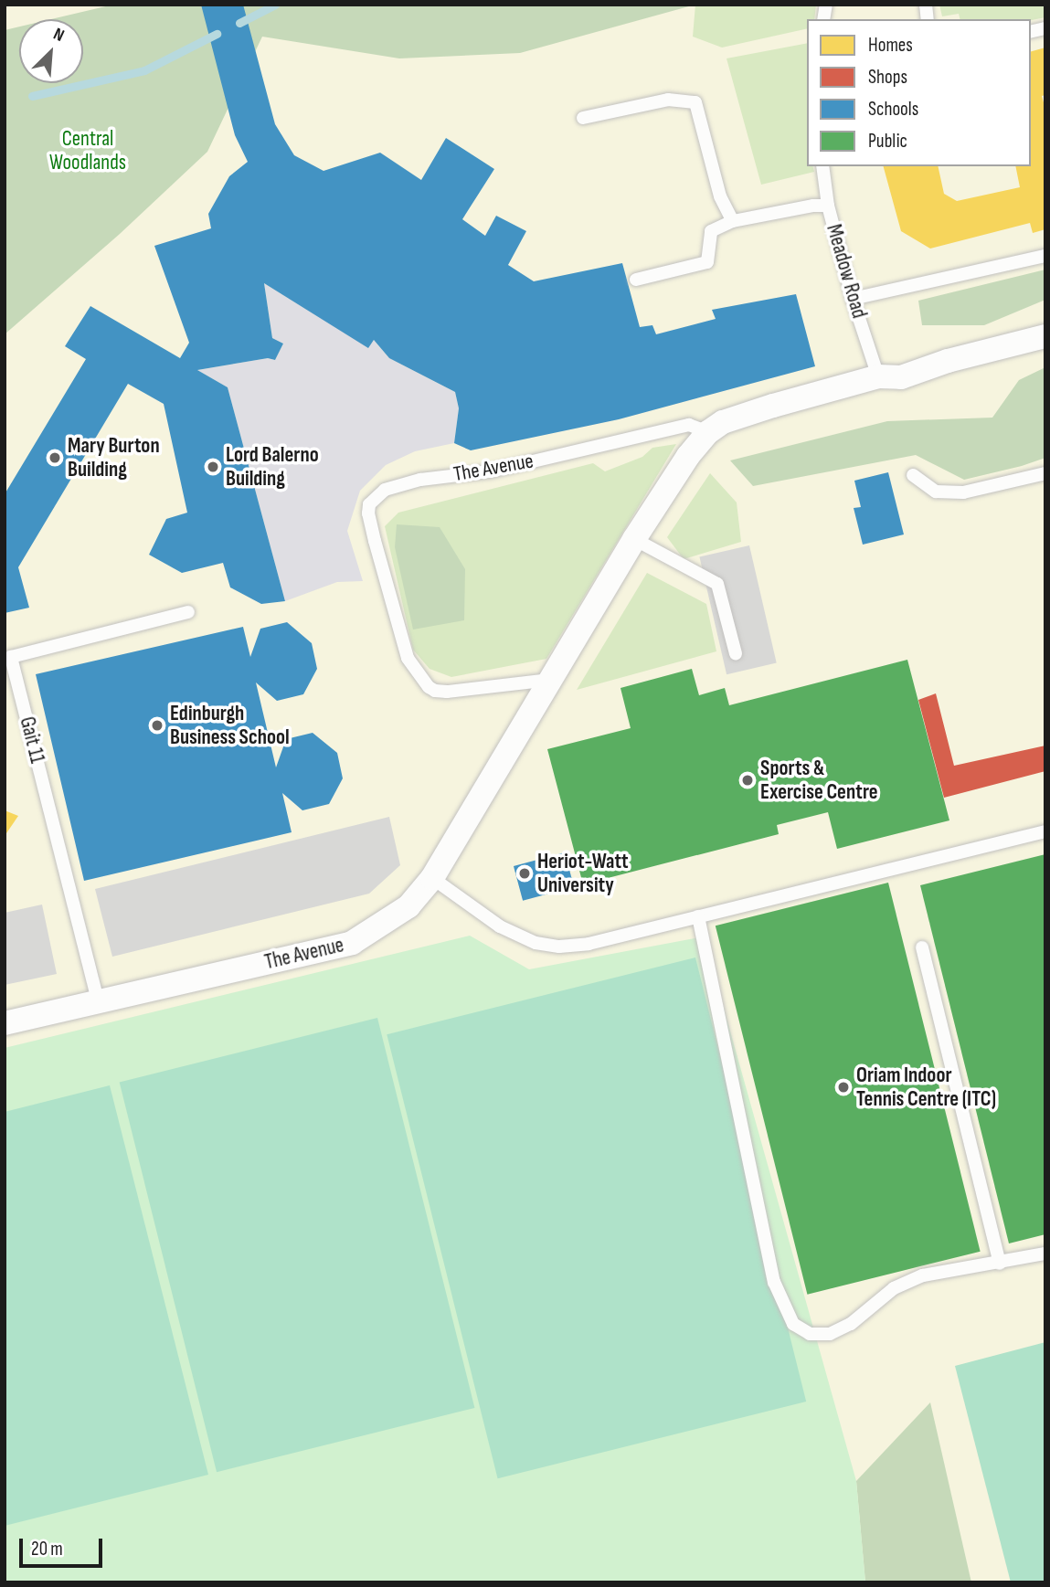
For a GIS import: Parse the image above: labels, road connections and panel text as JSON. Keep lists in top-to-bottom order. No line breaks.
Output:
{"streets":{"street":["The Avenue"],"lane":["Meadow Road","Gait 11"]},"crossings":[["Meadow Road","The Avenue"],["The Avenue","Gait 11"]],"parks":["Central Woodlands"],"places":["Mary Burton Building","Lord Balerno Building","Edinburgh Business School","Sports & Exercise Centre","Heriot-Watt University","Oriam Indoor Tennis Centre (ITC)"],"legend":["Homes","Shops","Schools","Public"],"scale_bar":"20 m","north":"top right"}
